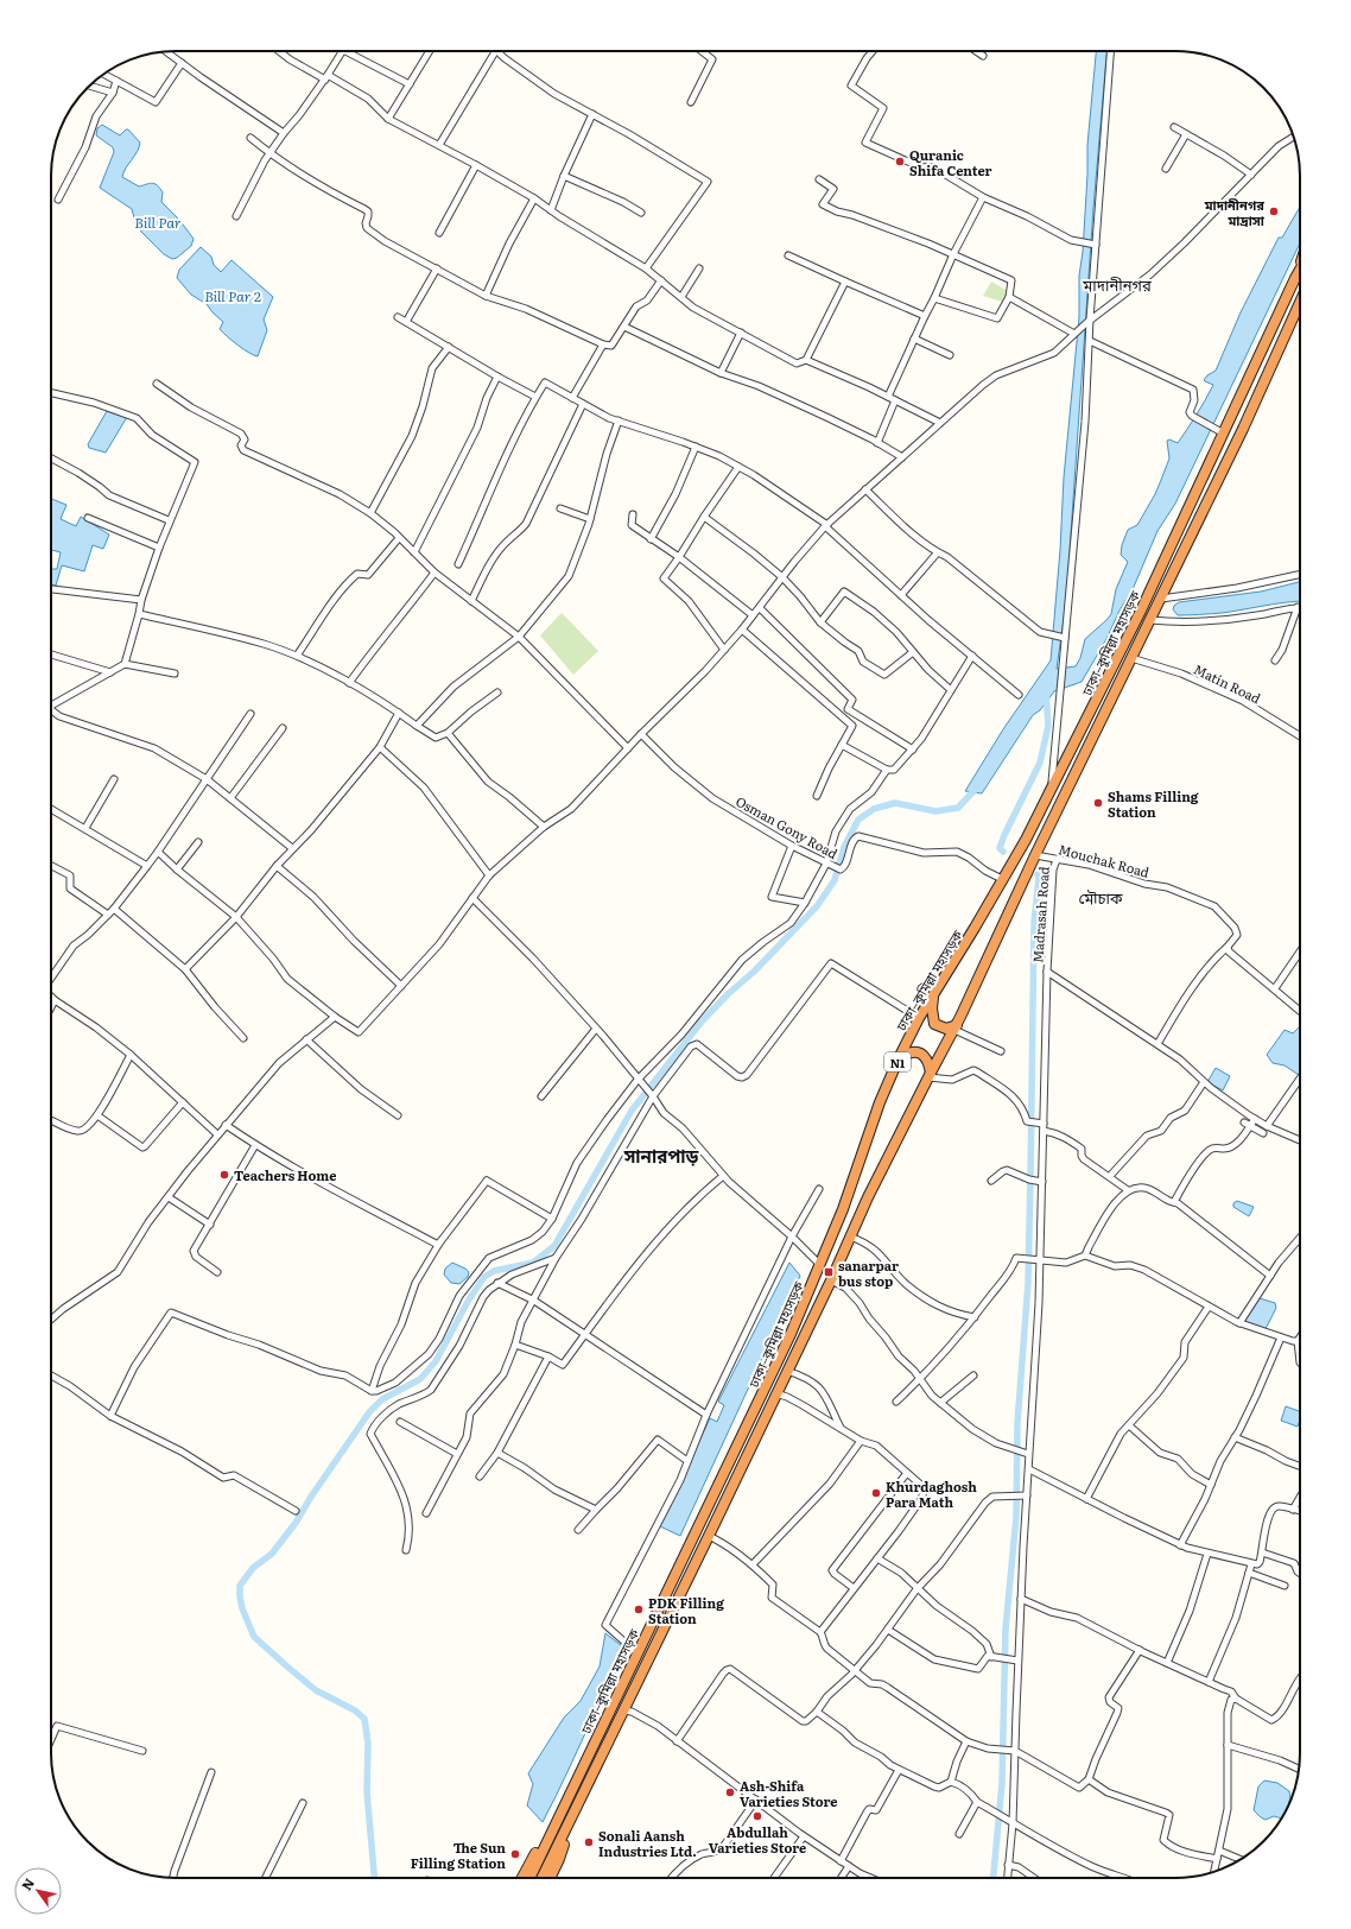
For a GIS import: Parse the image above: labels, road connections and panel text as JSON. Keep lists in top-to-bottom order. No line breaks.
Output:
{"streets":{"highway":["ঢাকা–কুমিল্লা মহাসড়ক","N1"],"street":["Matin Road","Osman Gony Road","Mouchak Road","Madrasah Road"]},"crossings":[["ঢাকা–কুমিল্লা মহাসড়ক","Matin Road"],["ঢাকা–কুমিল্লা মহাসড়ক","Osman Gony Road"],["ঢাকা–কুমিল্লা মহাসড়ক","Mouchak Road"],["Mouchak Road","Madrasah Road"]],"districts":["মাদানীনগর","মৌচাক","সানারপাড়"],"water":["Bill Par","Bill Par 2"],"places":{"other":["Quranic Shifa Center","মাদানীনগর মাদ্রাসা","Shams Filling Station","Teachers Home","Khurdaghosh Para Math","PDK Filling Station","Ash-Shifa Varieties Store","Abdullah Varieties Store","Sonali Aansh Industries Ltd.","The Sun Filling Station"],"transit":["sanarpar bus stop"]},"north":"top left"}
